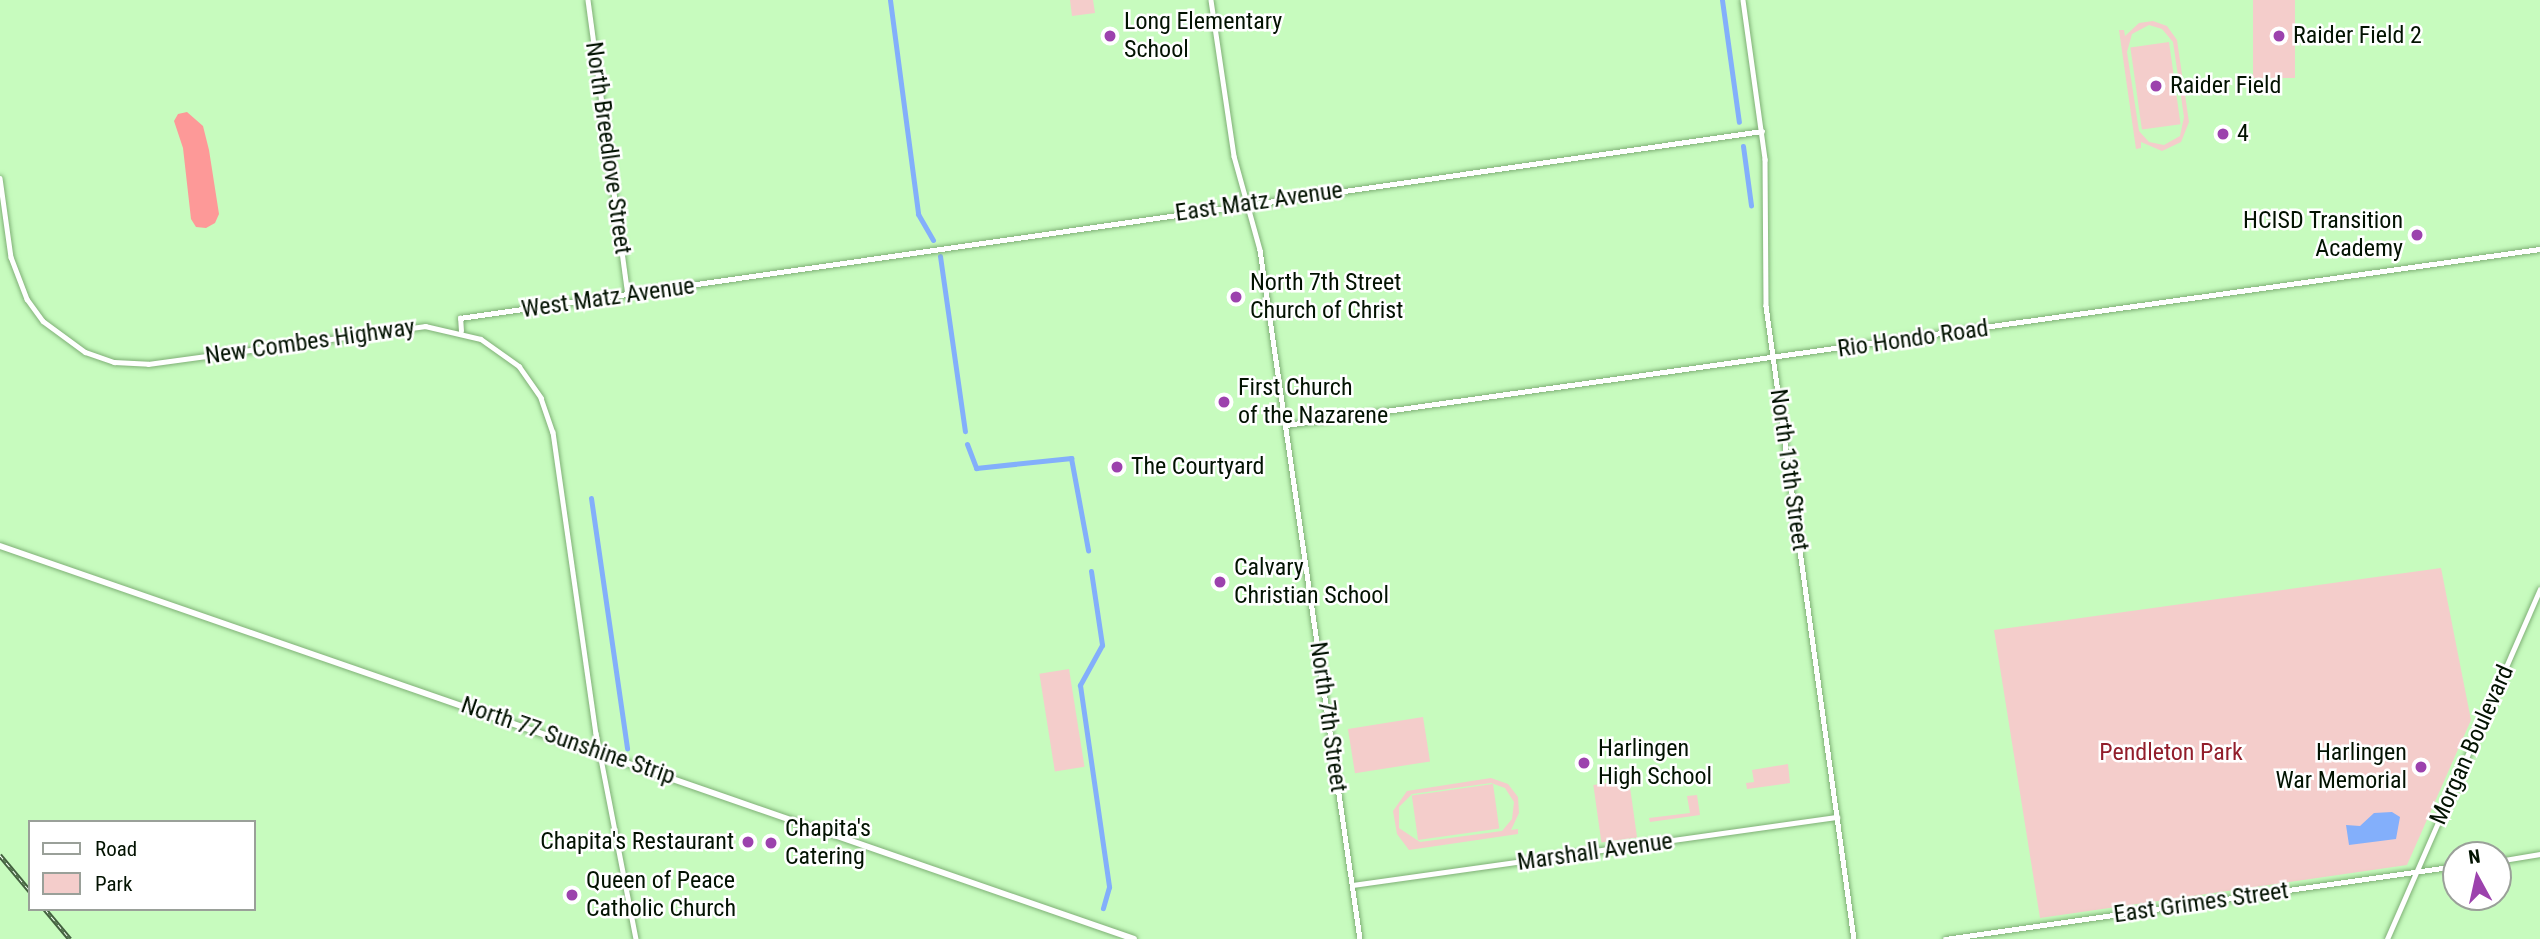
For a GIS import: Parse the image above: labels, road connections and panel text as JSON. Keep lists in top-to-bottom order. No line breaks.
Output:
{"streets":{"main road":["North 77 Sunshine Strip","Morgan Boulevard"],"street":["North Breedlove Street","East Matz Avenue","West Matz Avenue","Rio Hondo Road","New Combes Highway","North 13th Street","North 7th Street","Marshall Avenue","East Grimes Street"]},"crossings":[["North Breedlove Street","West Matz Avenue"],["East Matz Avenue","West Matz Avenue"],["East Matz Avenue","North 13th Street"],["East Matz Avenue","North 7th Street"],["West Matz Avenue","New Combes Highway"],["Rio Hondo Road","North 13th Street"],["Rio Hondo Road","North 7th Street"],["New Combes Highway","North 77 Sunshine Strip"],["North 13th Street","Marshall Avenue"],["North 7th Street","Marshall Avenue"],["Morgan Boulevard","East Grimes Street"]],"parks":["Pendleton Park"],"places":["Long Elementary School","Raider Field 2","Raider Field","4","HCISD Transition Academy","North 7th Street Church of Christ","First Church of the Nazarene","The Courtyard","Calvary Christian School","Harlingen High School","Harlingen War Memorial","Chapita's Restaurant","Chapita's Catering","Queen of Peace Catholic Church"],"legend":["Road","Park"],"north":"top"}
